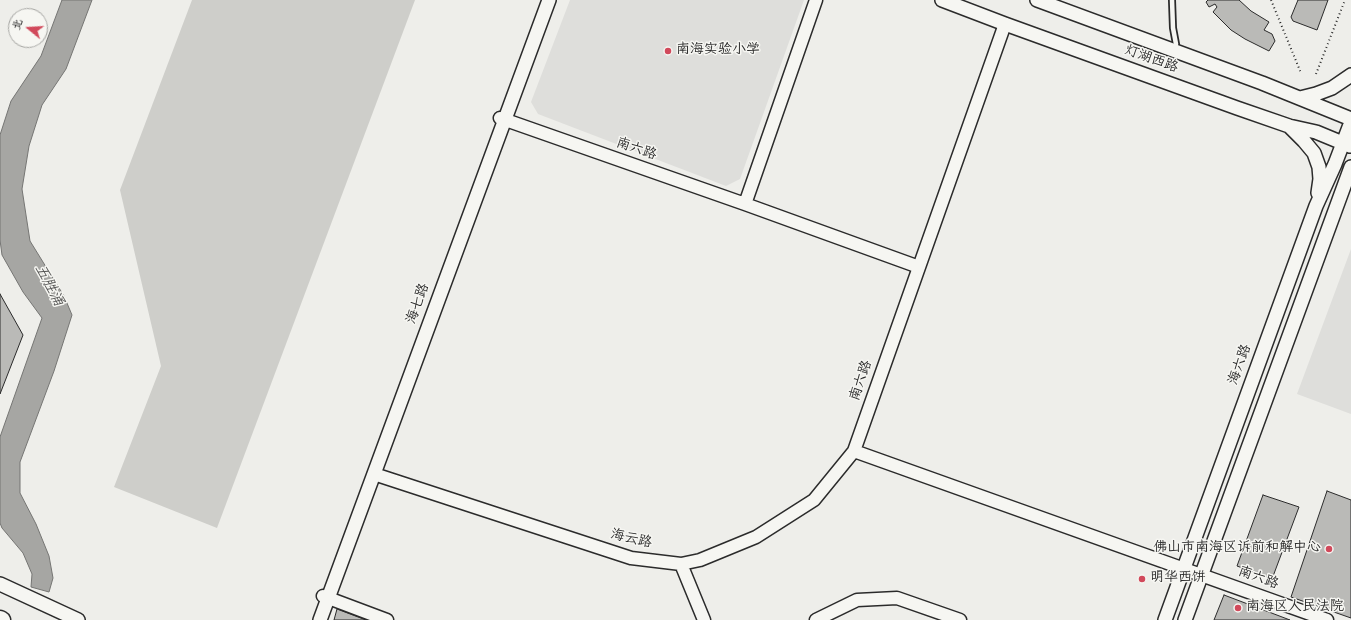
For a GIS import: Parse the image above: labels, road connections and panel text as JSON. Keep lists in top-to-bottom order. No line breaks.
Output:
{"streets":{"main road":["灯湖西路","海七路","海六路"],"street":["南六路","海云路"]},"crossings":[["灯湖西路","海六路"],["南六路","海七路"],["南六路","海六路"],["南六路","海云路"],["海七路","海云路"]],"water":["五胜涌"],"places":["南海实验小学","佛山市南海区诉前和解中心","明华西饼","南海区人民法院"],"north":"left"}
